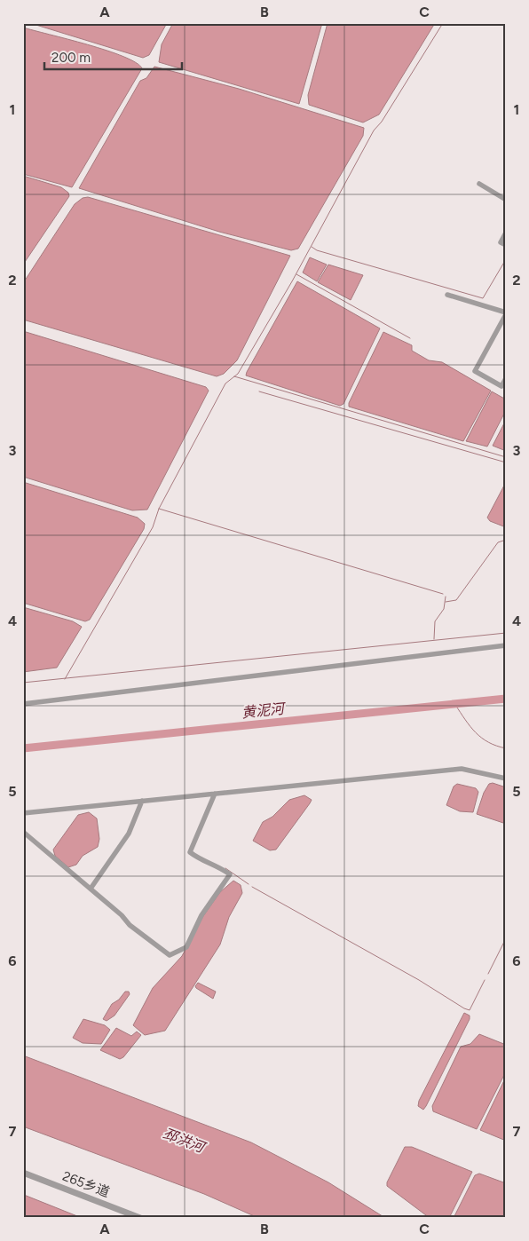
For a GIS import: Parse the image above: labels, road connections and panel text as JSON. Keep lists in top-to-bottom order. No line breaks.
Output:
{"streets":{"street":["265乡道"]},"water":["黄泥河","邳洪河"],"scale_bar":"200 m","grid":{"columns":["A","B","C"],"rows":["1","2","3","4","5","6","7"]}}
